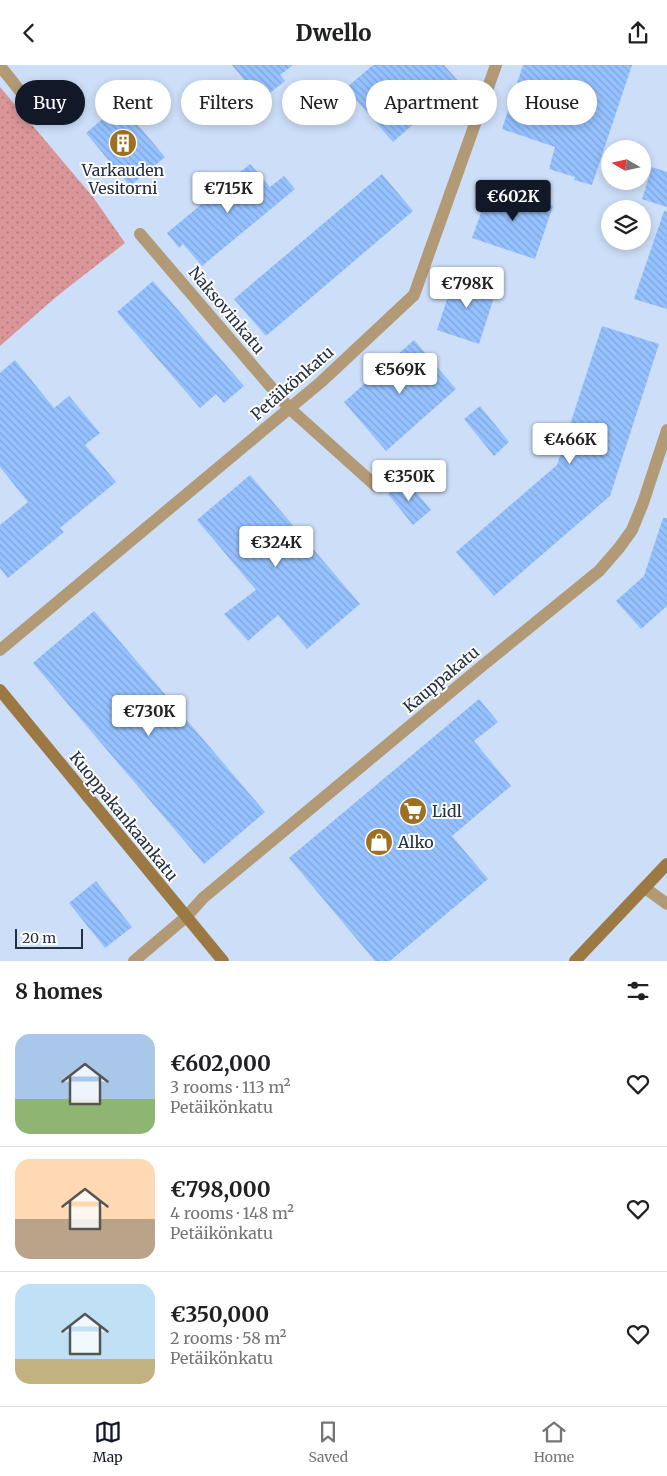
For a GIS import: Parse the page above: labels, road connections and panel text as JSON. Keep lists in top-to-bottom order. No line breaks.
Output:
{"streets":{"main road":["Kuoppakankaankatu"],"street":["Naksovinkatu","Petäikönkatu","Kauppakatu"]},"crossings":[["Naksovinkatu","Petäikönkatu"],["Kauppakatu","Kuoppakankaankatu"]],"places":{"building":["Varkauden Vesitorni"],"supermarket":["Lidl"],"shop":["Alko"]},"scale_bar":"20 m","north":"left","page":{"header":"Dwello","chip":["Buy","Rent","Filters","New","Apartment","House"],"price":["€715K","€602K","€798K","€569K","€466K","€350K","€324K","€730K"],"scale":"20 m","heading":"8 homes","list":[{"name":"€602,000","note":"3 rooms · 113 m² · Petäikönkatu"},{"name":"€798,000","note":"4 rooms · 148 m² · Petäikönkatu"},{"name":"€350,000","note":"2 rooms · 58 m² · Petäikönkatu"}],"tabs":["Map","Saved","Home"]}}
